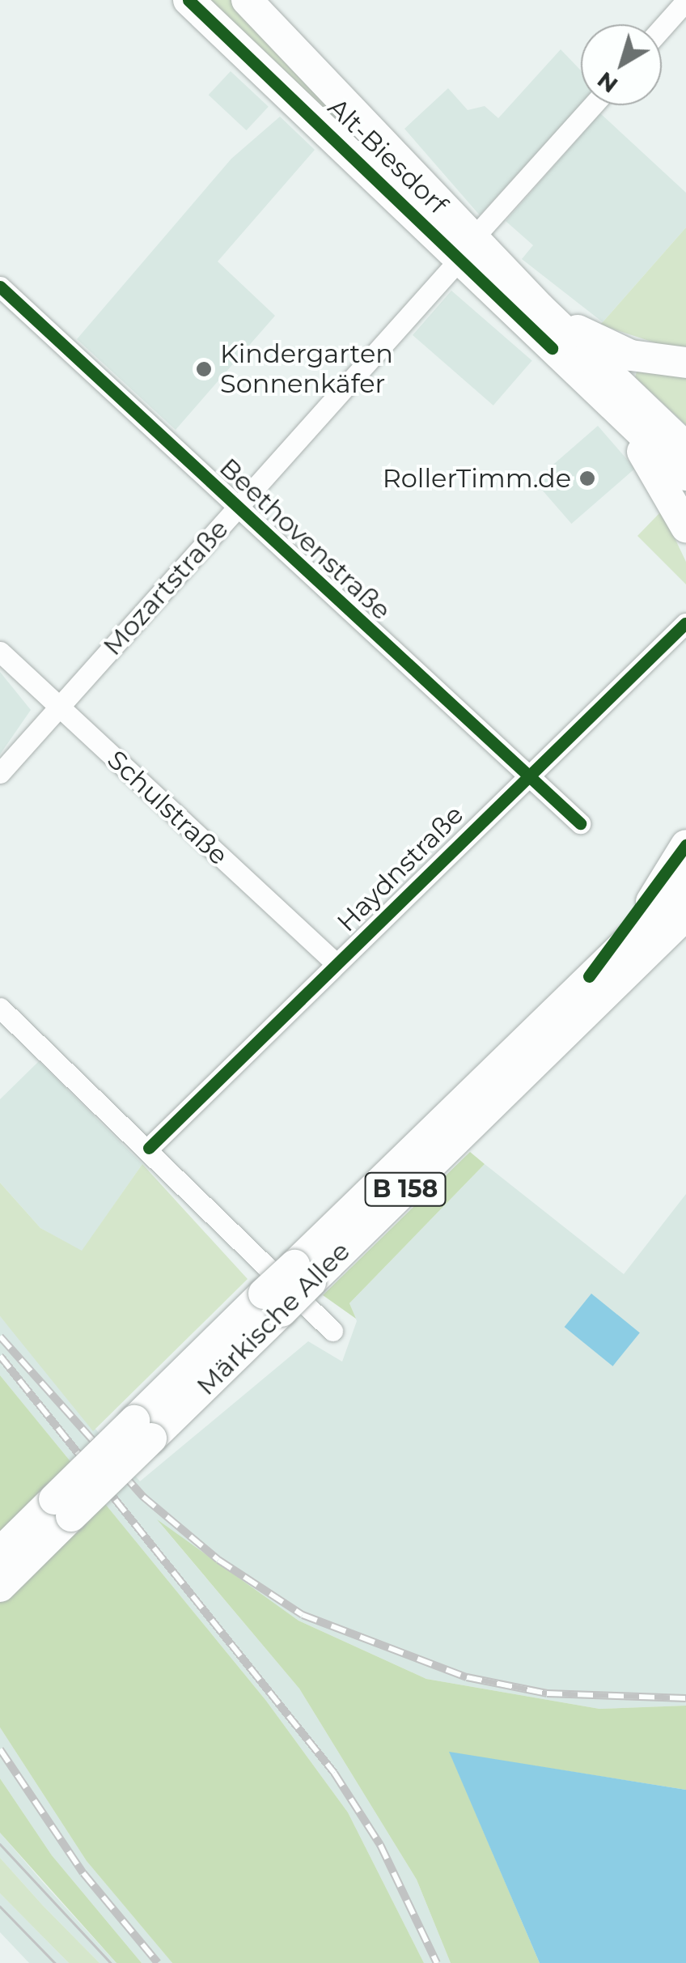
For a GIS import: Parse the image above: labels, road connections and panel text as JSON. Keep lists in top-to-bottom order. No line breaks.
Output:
{"streets":{"main road":["Alt-Biesdorf","B 158","Märkische Allee"],"street":["Beethovenstraße","Mozartstraße","Schulstraße","Haydnstraße"]},"crossings":[["Alt-Biesdorf","Mozartstraße"],["Beethovenstraße","Mozartstraße"],["Beethovenstraße","Haydnstraße"],["Mozartstraße","Schulstraße"],["Schulstraße","Haydnstraße"]],"places":["Kindergarten Sonnenkäfer","RollerTimm.de"],"north":"bottom left"}
